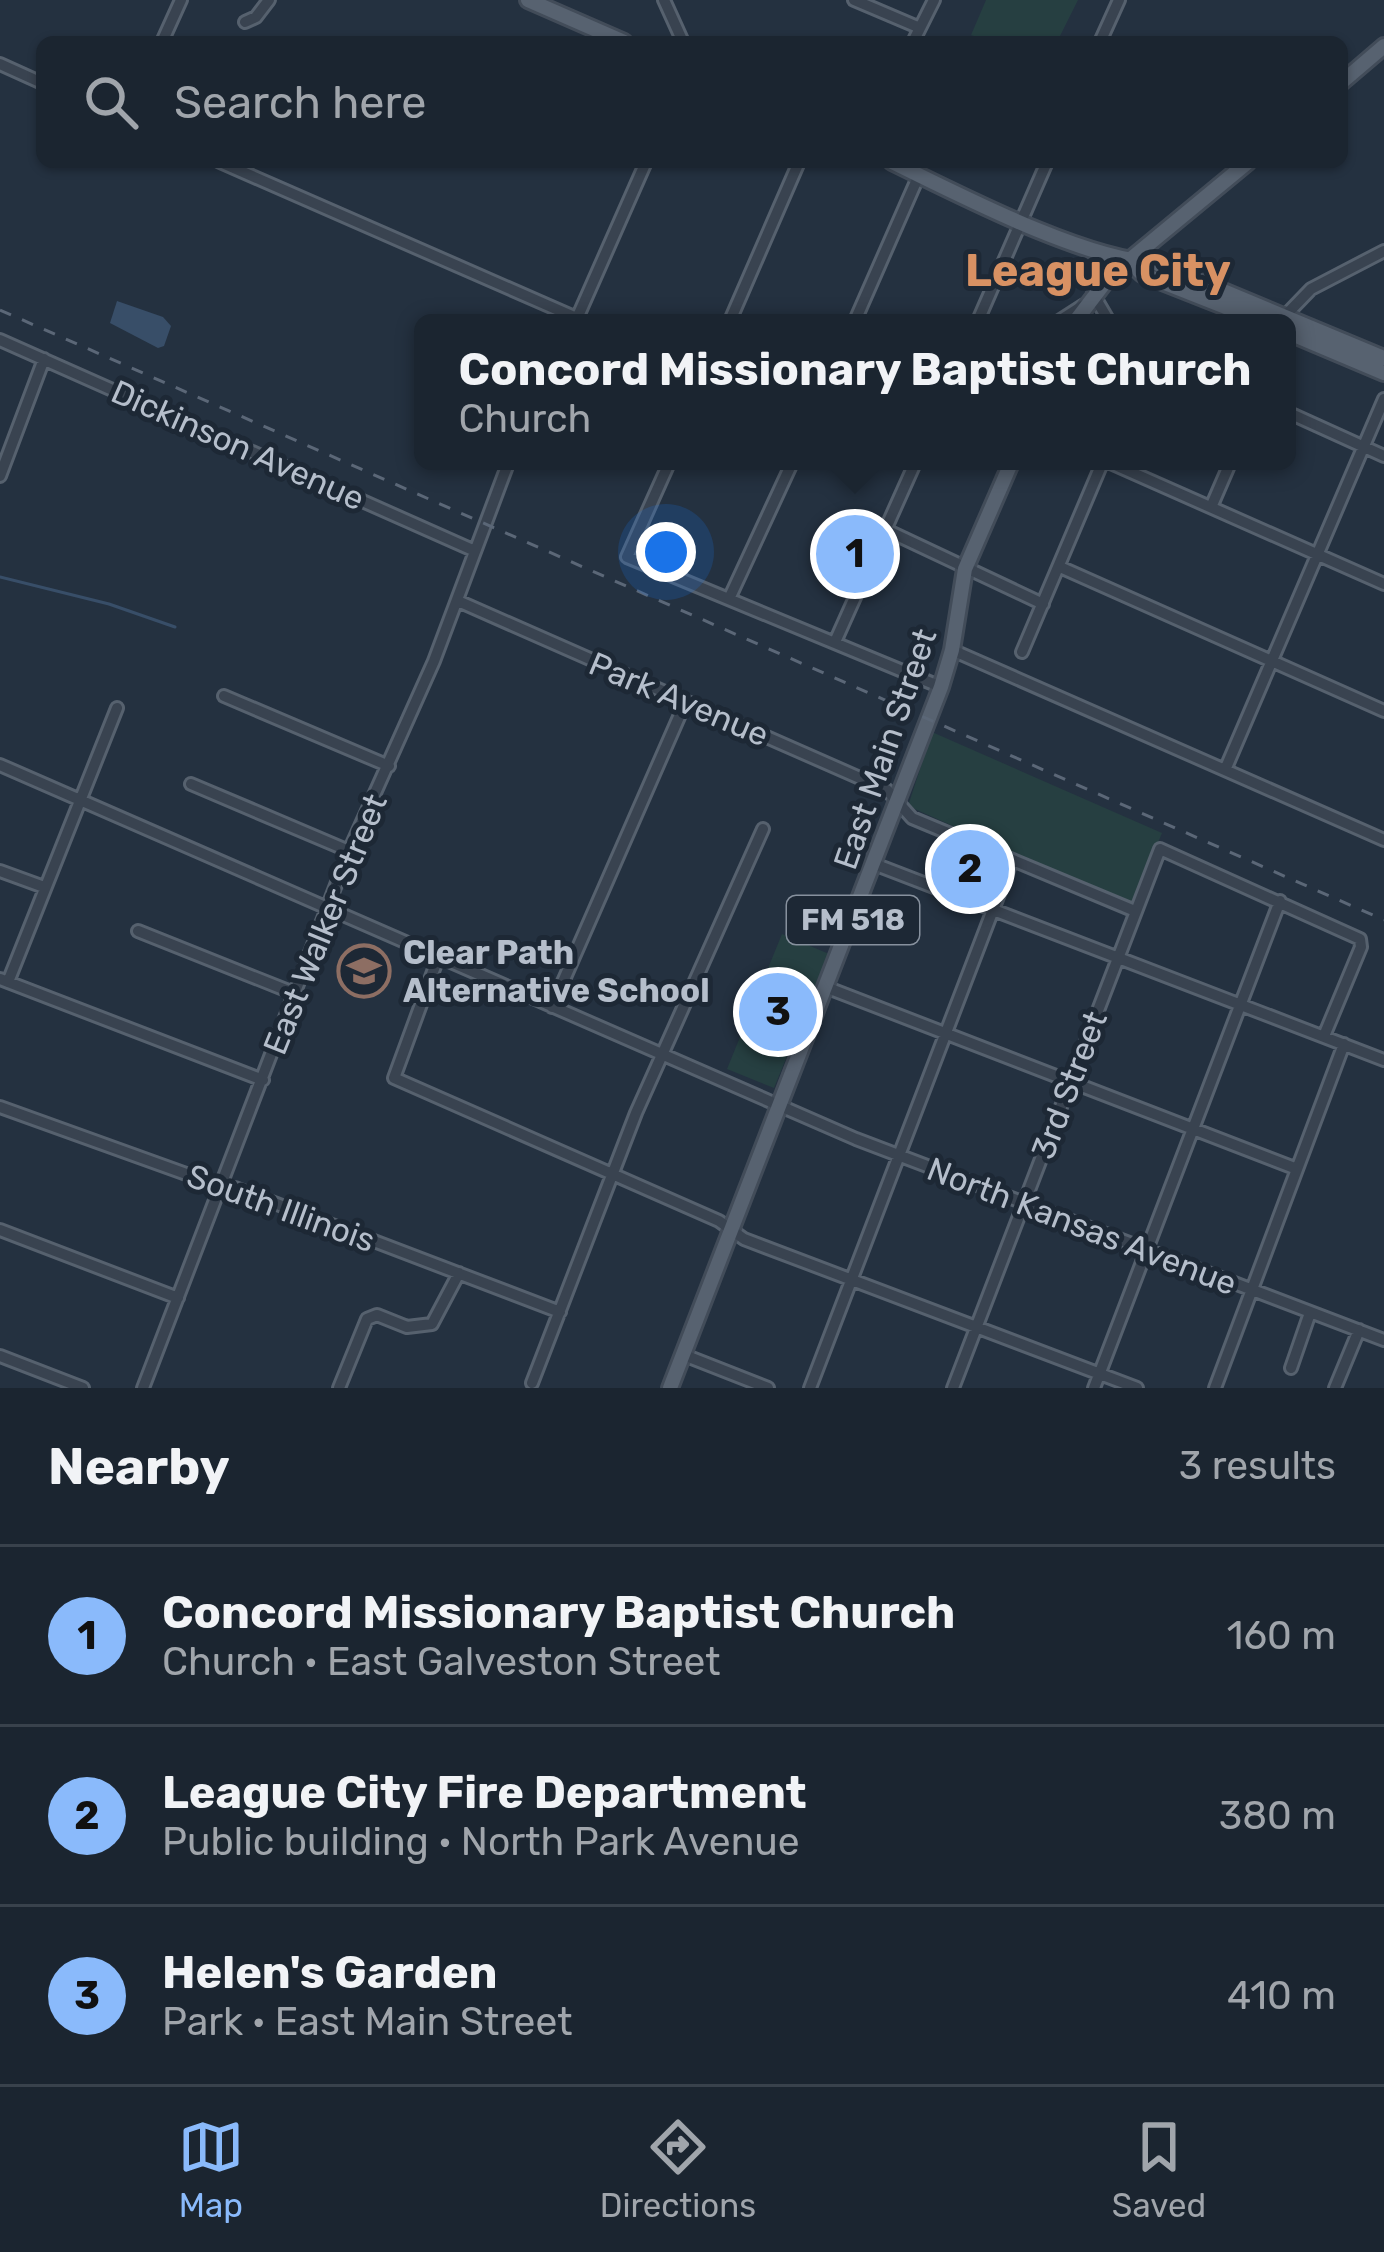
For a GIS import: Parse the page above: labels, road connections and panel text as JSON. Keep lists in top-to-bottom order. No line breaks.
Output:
{"streets":{"main road":["East Main Street","FM 518"],"street":["Dickinson Avenue","Park Avenue","East Walker Street","3rd Street","South Illinois","North Kansas Avenue"]},"crossings":[["Dickinson Avenue","East Walker Street"],["Park Avenue","East Main Street"],["Park Avenue","East Walker Street"],["Park Avenue","3rd Street"],["East Main Street","North Kansas Avenue"],["East Walker Street","South Illinois"],["East Walker Street","North Kansas Avenue"],["3rd Street","North Kansas Avenue"]],"districts":["League City"],"places":{"school or university":["Clear Path Alternative School"]},"page":{"search":"Search here","popup":["Concord Missionary Baptist Church","Church"],"pins":["1","2","3"],"heading":["Nearby","3 results"],"list":[{"mark":"1","name":"Concord Missionary Baptist Church","note":"Church · East Galveston Street","value":"160 m"},{"mark":"2","name":"League City Fire Department","note":"Public building · North Park Avenue","value":"380 m"},{"mark":"3","name":"Helen's Garden","note":"Park · East Main Street","value":"410 m"}],"nav":["Map","Directions","Saved"]}}
